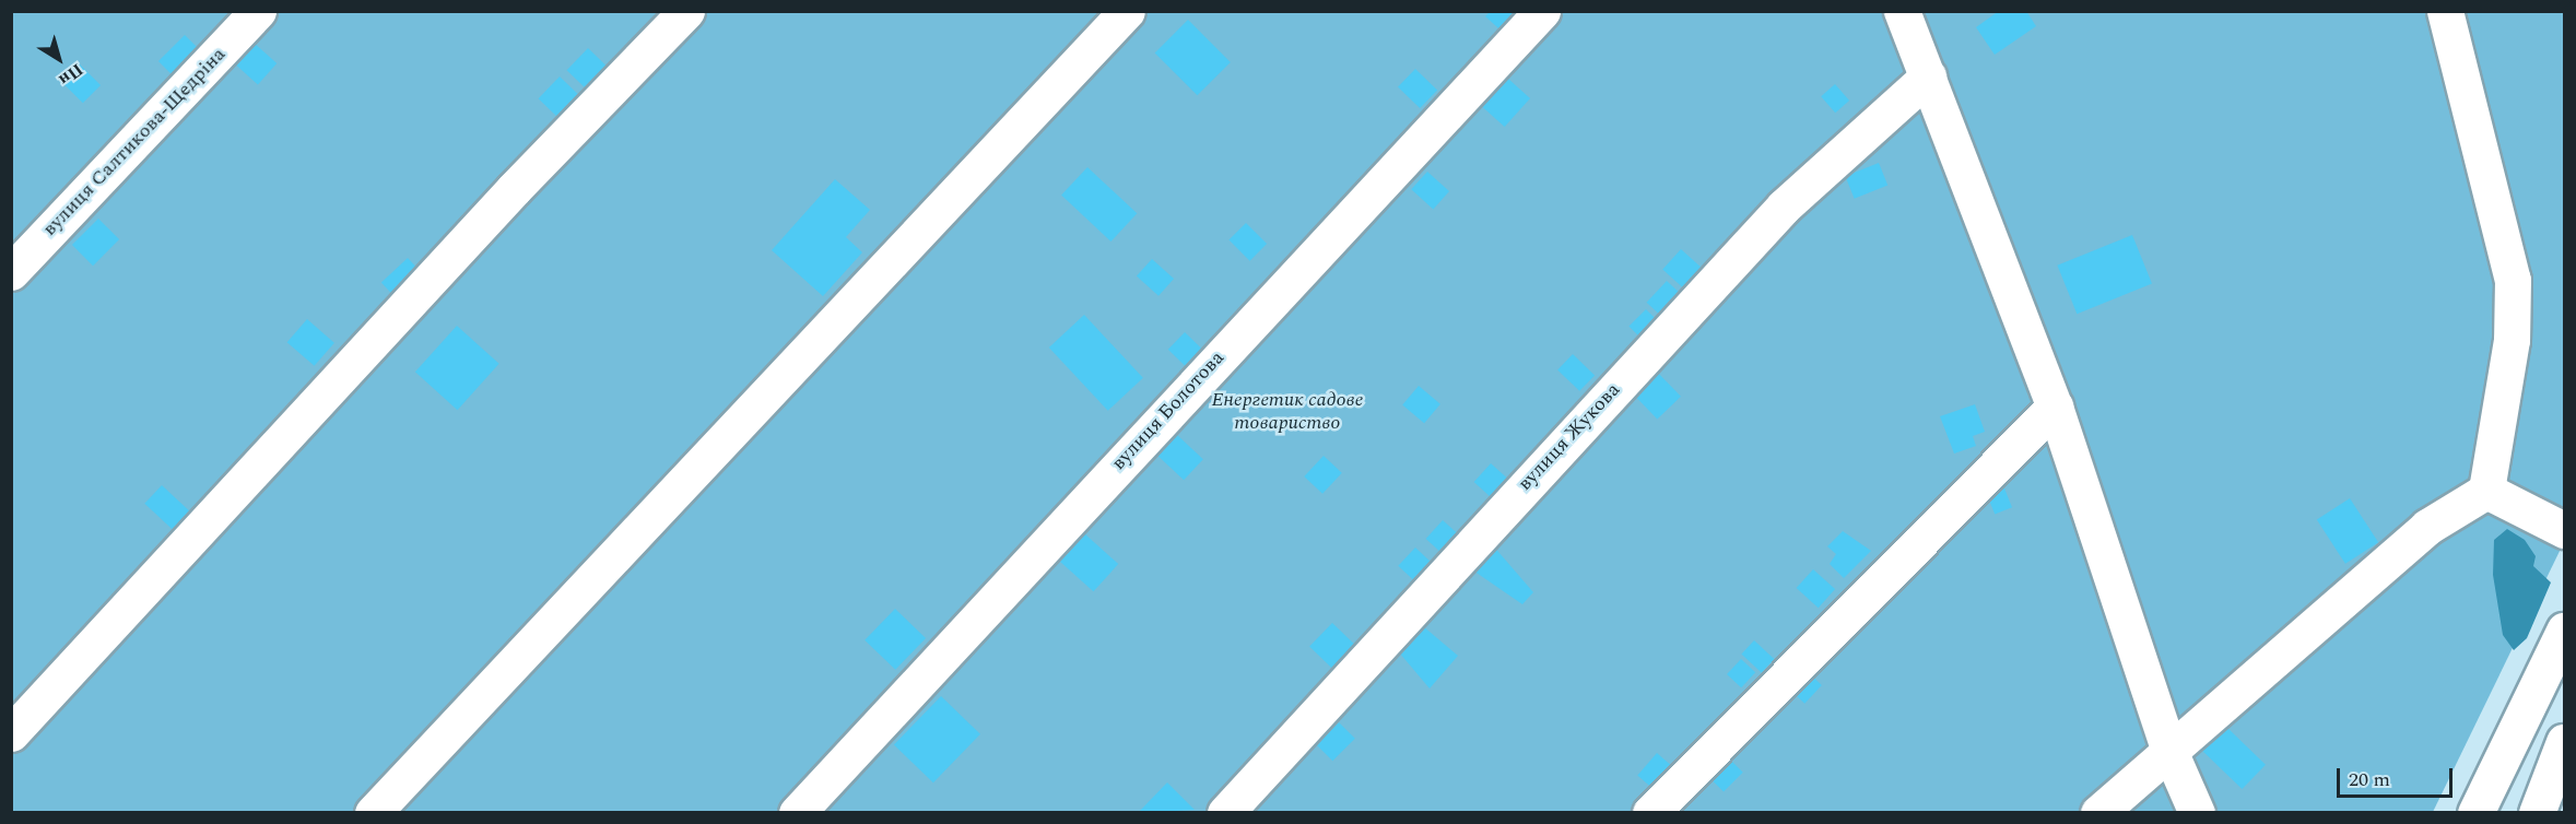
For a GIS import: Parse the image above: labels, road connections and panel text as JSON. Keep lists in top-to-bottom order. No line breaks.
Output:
{"streets":{"lane":["вулиця Салтикова-Щедріна","вулиця Болотова","вулиця Жукова"]},"parks":["Енергетик садове товариство"],"scale_bar":"20 m","north":"bottom right"}
